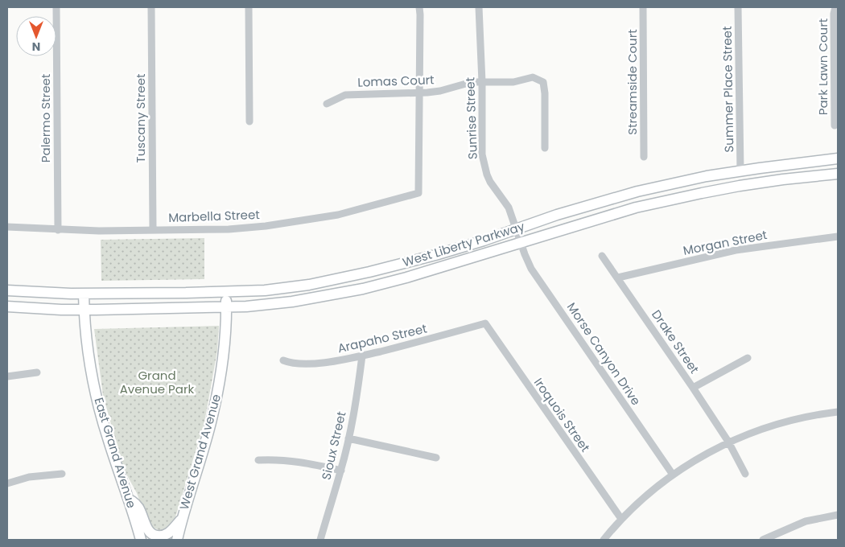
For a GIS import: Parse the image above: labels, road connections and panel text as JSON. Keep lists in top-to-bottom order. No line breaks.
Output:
{"streets":{"street":["Park Lawn Court","Lomas Court","Streamside Court","Summer Place Street","Palermo Street","Tuscany Street","Sunrise Street","Marbella Street","Morgan Street","West Liberty Parkway","Arapaho Street","Drake Street","Morse Canyon Drive","Iroquois Street","Sioux Street","West Grand Avenue","East Grand Avenue"]},"crossings":[["Lomas Court","Sunrise Street"],["Lomas Court","Marbella Street"],["Summer Place Street","West Liberty Parkway"],["Palermo Street","Marbella Street"],["Tuscany Street","Marbella Street"],["Sunrise Street","West Liberty Parkway"],["Sunrise Street","Morse Canyon Drive"],["Morgan Street","Drake Street"],["West Liberty Parkway","Morse Canyon Drive"],["West Liberty Parkway","West Grand Avenue"],["West Liberty Parkway","East Grand Avenue"],["Arapaho Street","Iroquois Street"],["Arapaho Street","Sioux Street"]],"parks":["Grand Avenue Park"],"north":"bottom"}
